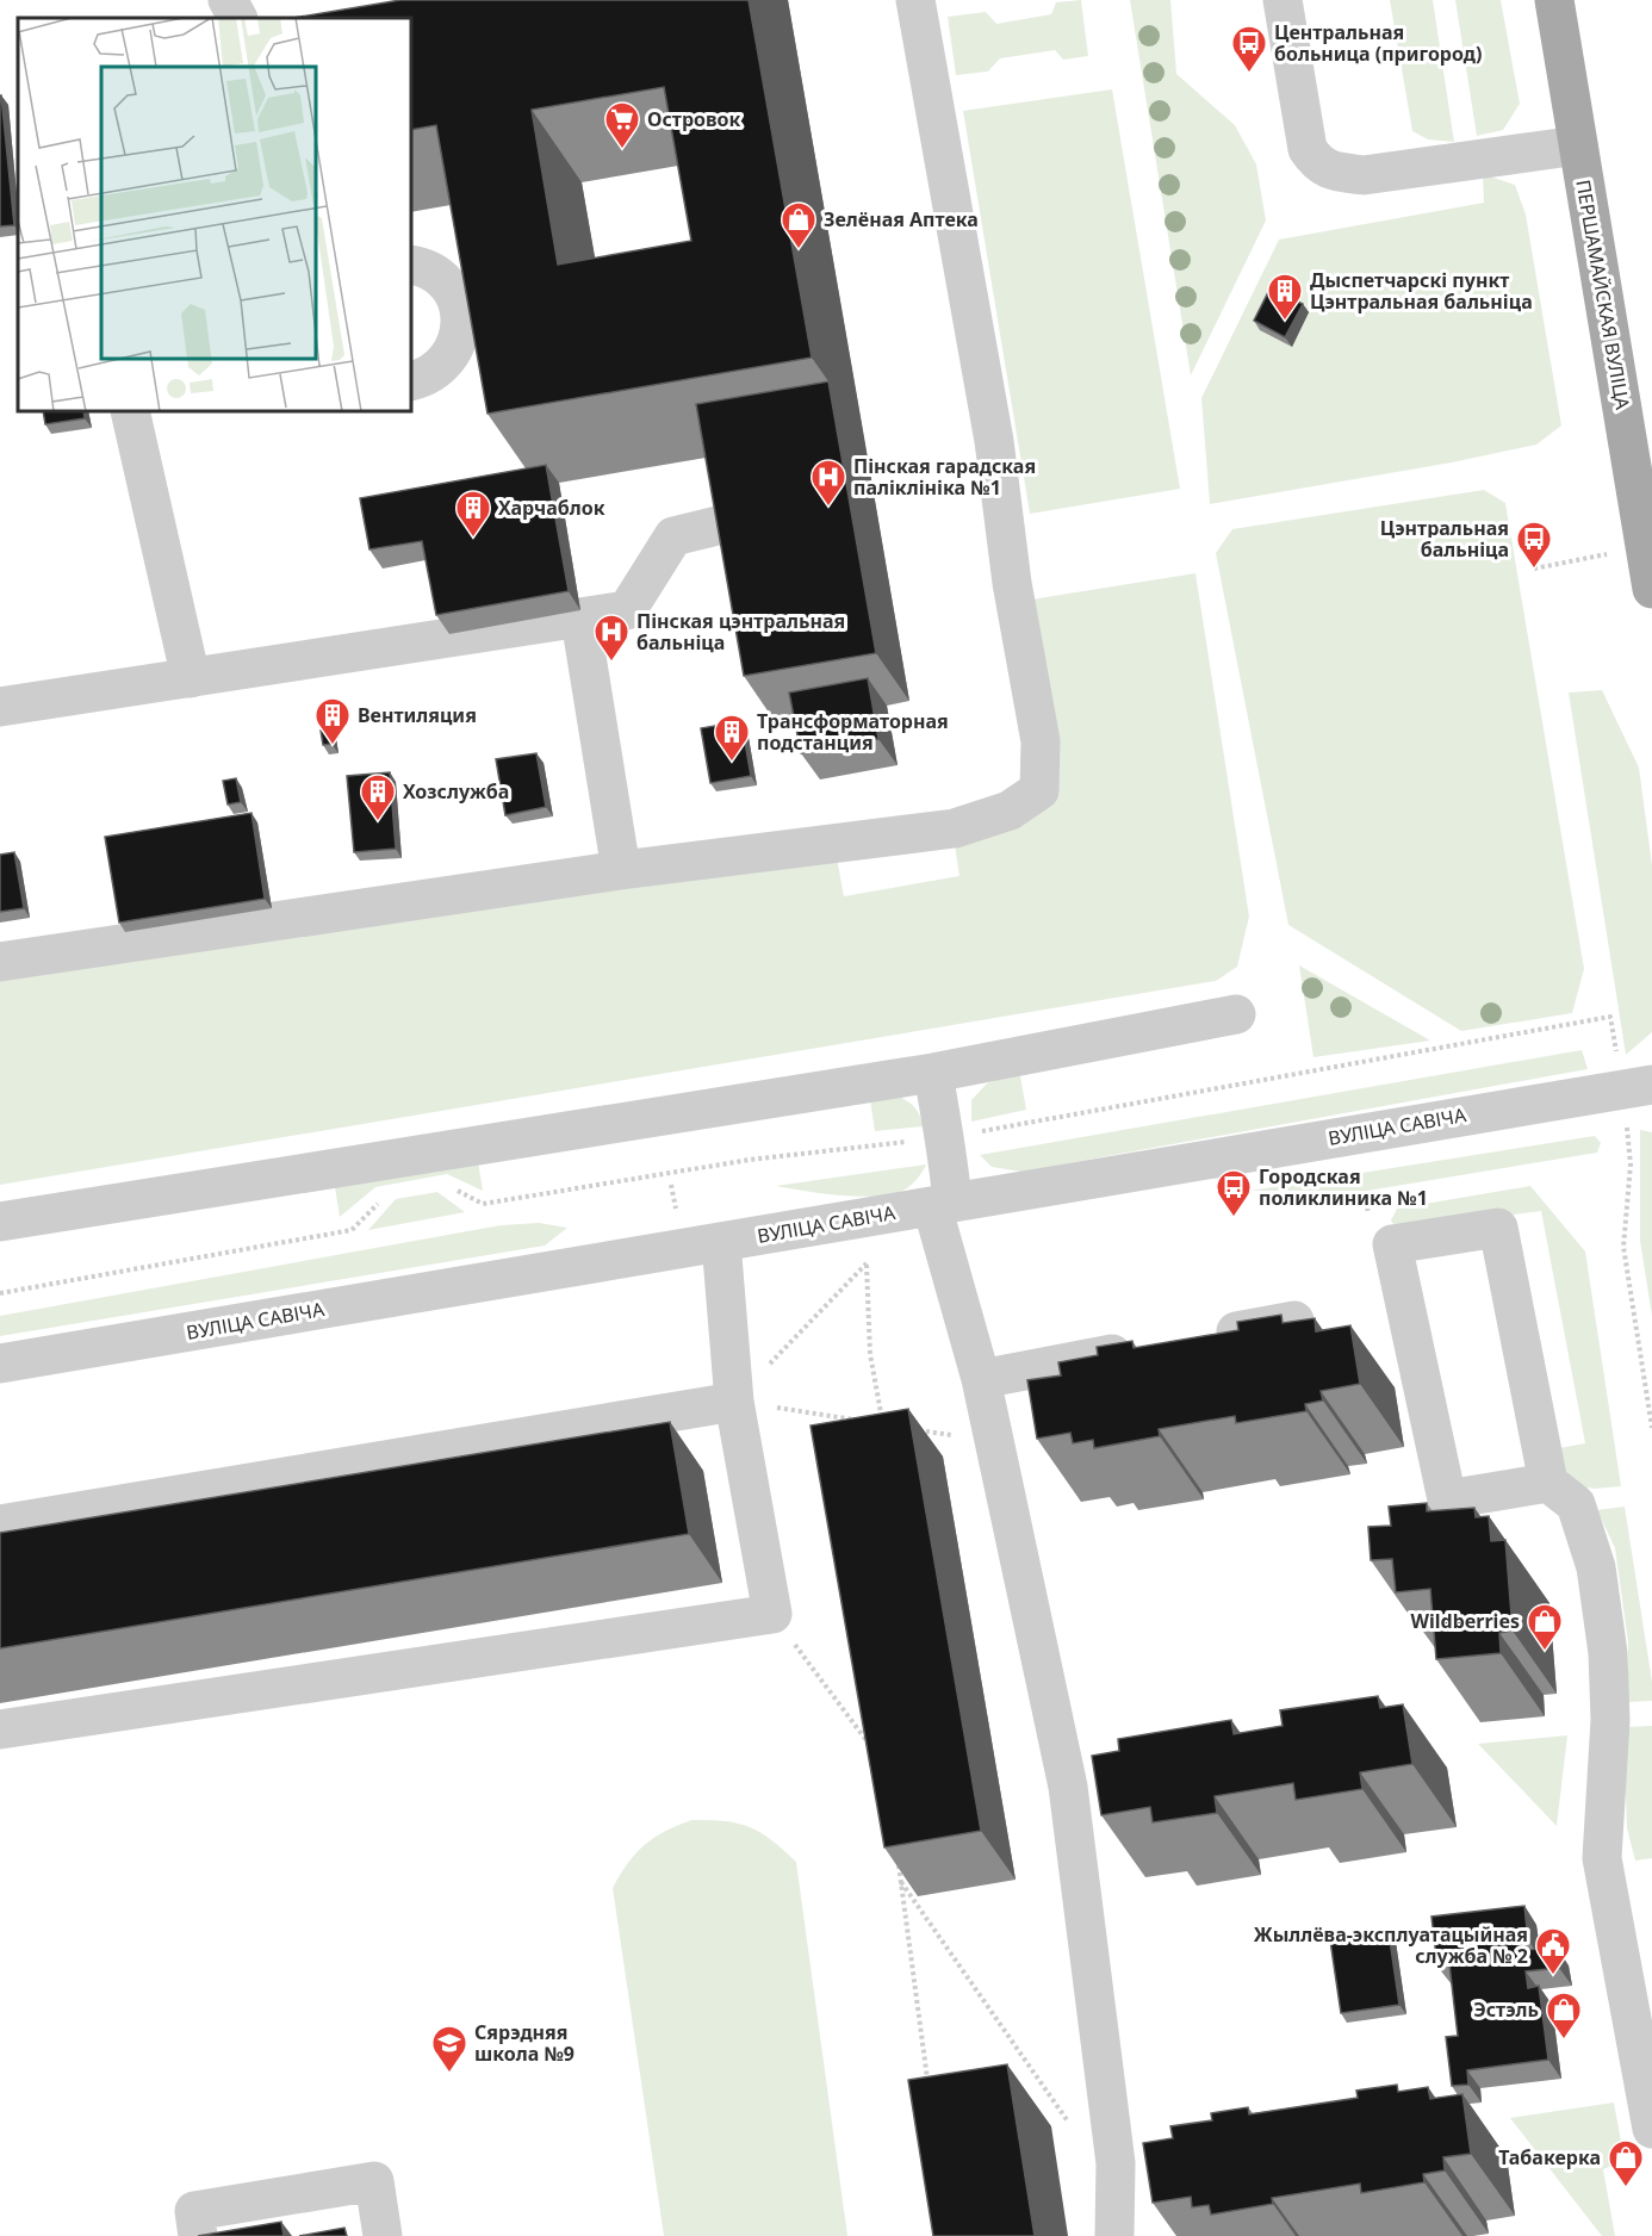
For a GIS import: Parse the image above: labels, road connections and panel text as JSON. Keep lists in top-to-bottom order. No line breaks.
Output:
{"streets":{"main road":["ПЕРШАМАЙСКАЯ ВУЛІЦА"],"street":["ВУЛІЦА САВІЧА"]},"places":{"bus stop":["Центральная больница (пригород)","Цэнтральная бальніца","Городская поликлиника №1"],"supermarket":["Островок"],"shop":["Зелёная Аптека","Wildberries","Эстэль","Табакерка"],"building":["Дыспетчарскі пункт Цэнтральная бальніца","Харчаблок","Вентиляция","Трансформаторная подстанция","Хозслужба"],"hospital":["Пінская гарадская паліклініка №1","Пінская цэнтральная бальніца"],"public building":["Жыллёва-эксплуатацыйная служба № 2"],"school or university":["Сярэдняя школа №9"]}}
